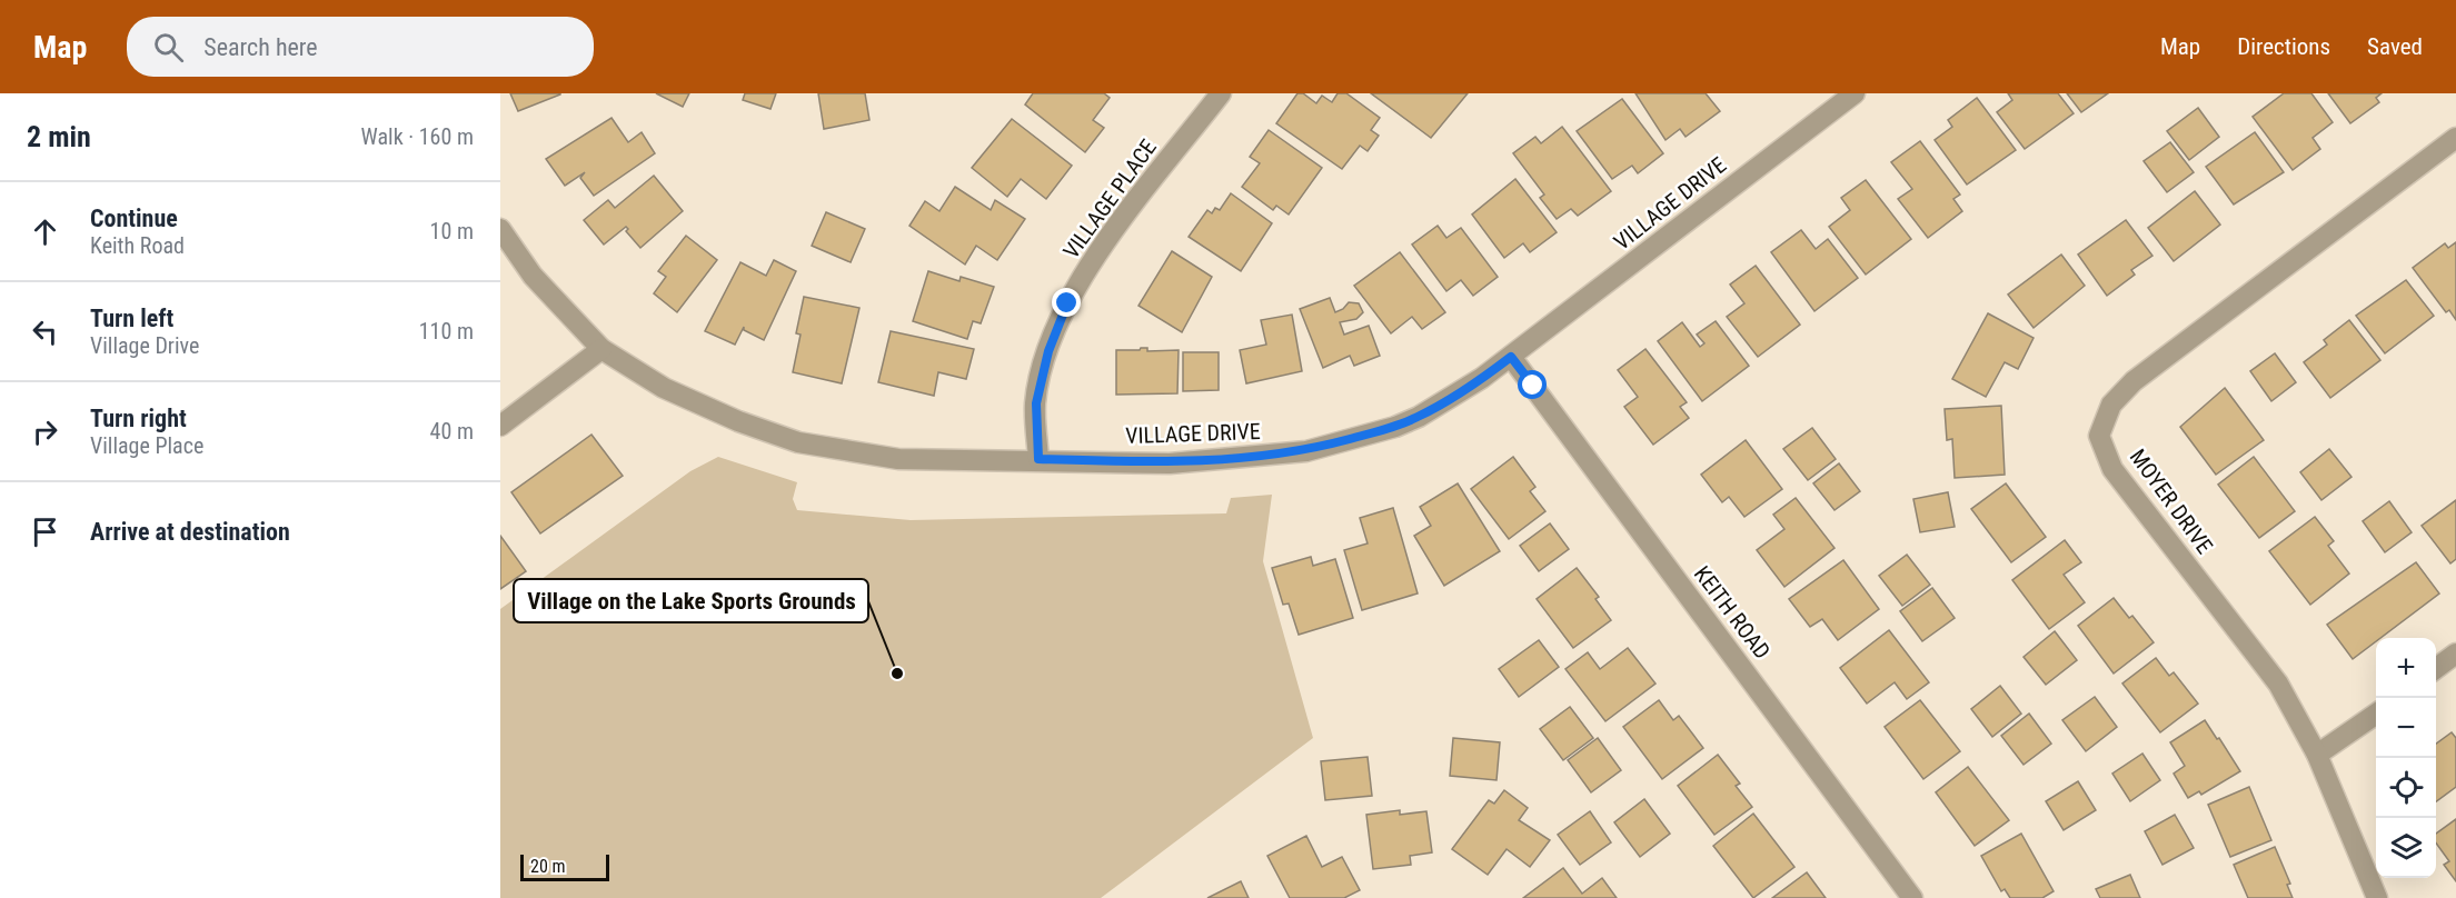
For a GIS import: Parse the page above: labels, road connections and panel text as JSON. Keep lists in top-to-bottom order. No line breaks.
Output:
{"streets":{"street":["VILLAGE PLACE","VILLAGE DRIVE","MOYER DRIVE","KEITH ROAD"]},"crossings":[["VILLAGE PLACE","VILLAGE DRIVE"],["VILLAGE DRIVE","KEITH ROAD"]],"places":["Village on the Lake Sports Grounds"],"scale_bar":"20 m","page":{"header":"Map","search":"Search here","nav":["Map","Directions","Saved"],"heading":["2 min","Walk · 160 m"],"list":[["Continue","Keith Road","10 m"],["Turn left","Village Drive","110 m"],["Turn right","Village Place","40 m"],"Arrive at destination"],"map_buttons":["+","−"],"scale":"20 m"}}
